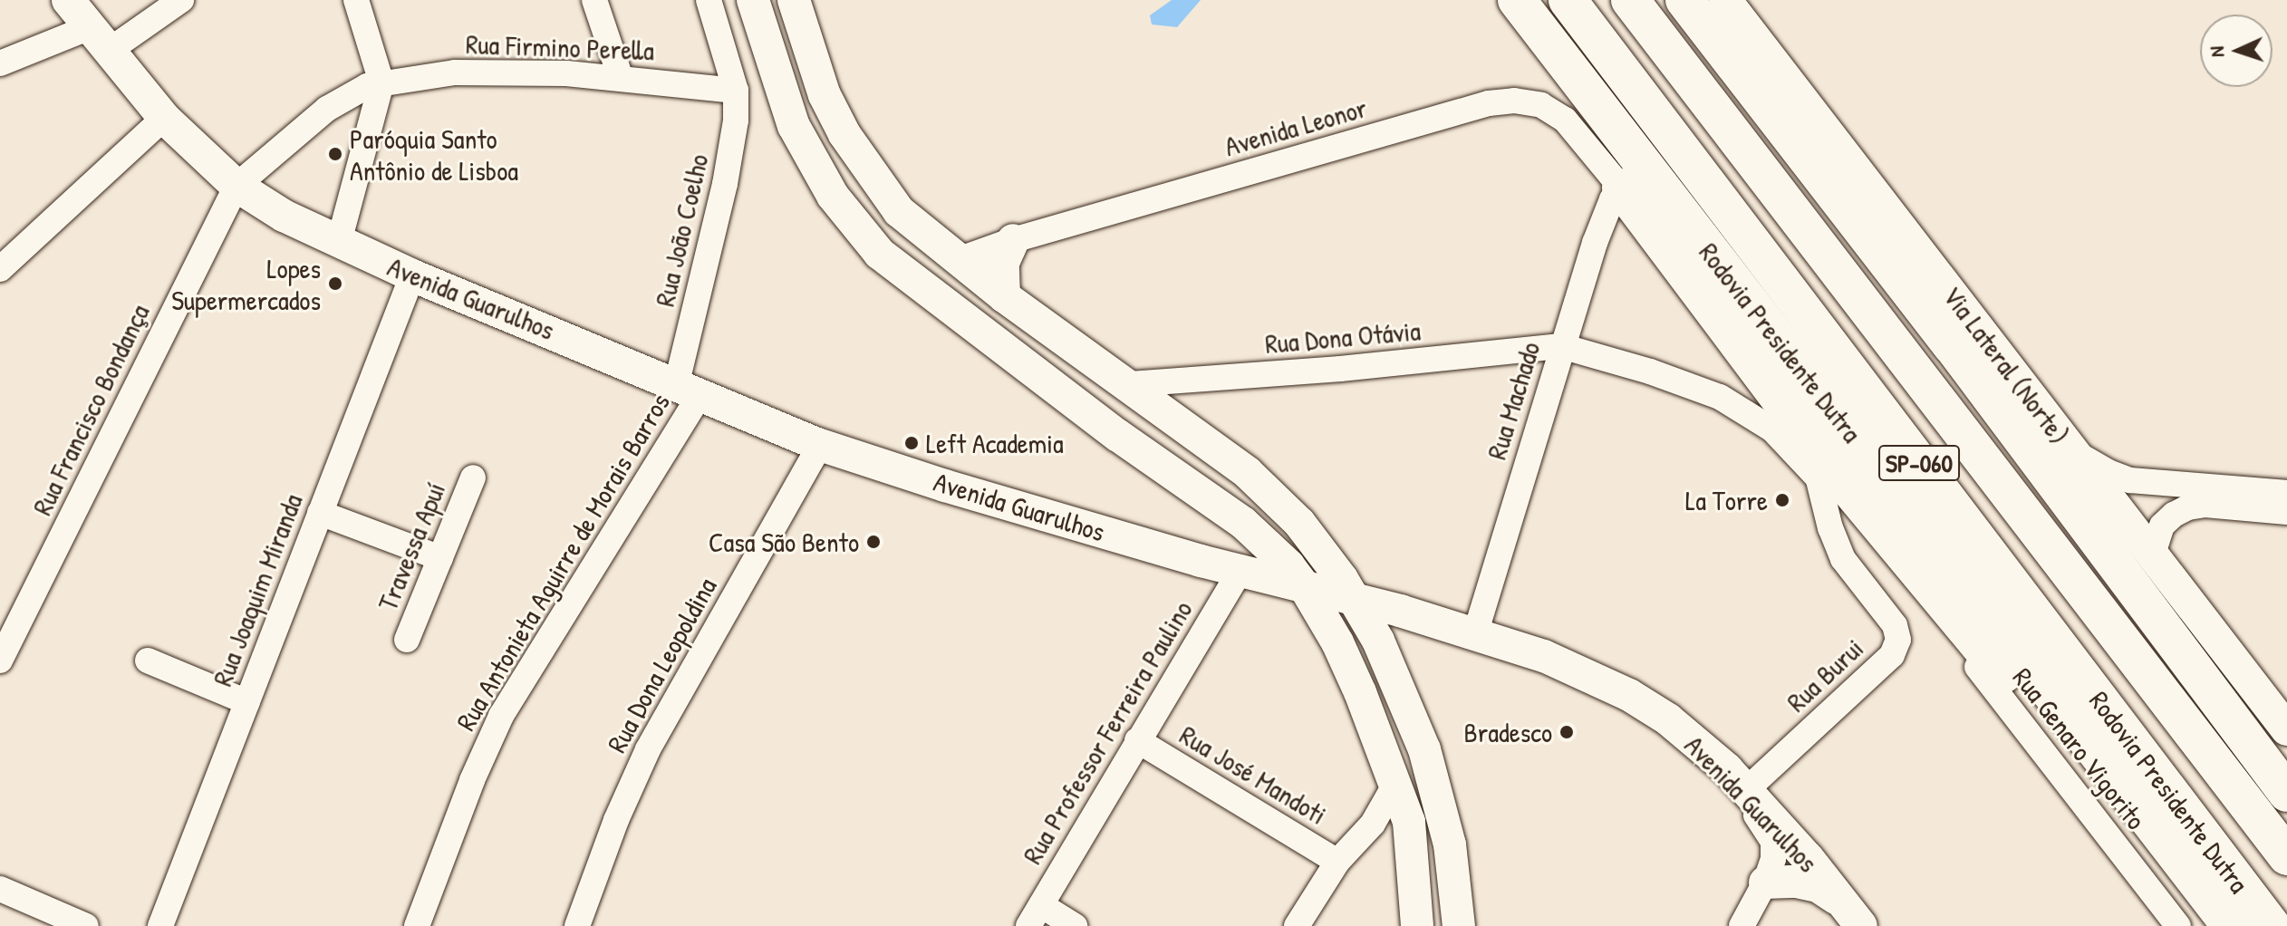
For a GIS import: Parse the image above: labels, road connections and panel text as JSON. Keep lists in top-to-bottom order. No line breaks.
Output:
{"streets":{"highway":["Rodovia Presidente Dutra","SP-060"],"main road":["Avenida Guarulhos","Via Lateral (Norte)"],"street":["Rua Firmino Perella","Avenida Leonor","Rua João Coelho","Rua Dona Otávia","Rua Machado","Rua Francisco Bondança","Travessa Apuí","Rua Antonieta Aguirre de Morais Barros","Rua Joaquim Miranda","Rua Dona Leopoldina","Rua Burui","Rua Professor Ferreira Paulino","Rua Genaro Vigorito","Rua José Mandoti"]},"crossings":[["Rua Firmino Perella","Rua João Coelho"],["Rua Firmino Perella","Avenida Guarulhos"],["Rua Firmino Perella","Rua Francisco Bondança"],["Avenida Leonor","Rua Machado"],["Rua João Coelho","Avenida Guarulhos"],["Rua João Coelho","Rua Antonieta Aguirre de Morais Barros"],["Avenida Guarulhos","Rua Machado"],["Avenida Guarulhos","Rua Francisco Bondança"],["Avenida Guarulhos","Rua Antonieta Aguirre de Morais Barros"],["Avenida Guarulhos","Rua Joaquim Miranda"],["Avenida Guarulhos","Rua Dona Leopoldina"],["Avenida Guarulhos","Rua Burui"],["Avenida Guarulhos","Rua Professor Ferreira Paulino"],["Rua Dona Otávia","Rua Machado"],["Rua Dona Otávia","Rua Genaro Vigorito"],["Rua Machado","Rua Genaro Vigorito"],["Rua Burui","Rua Genaro Vigorito"],["Rua Professor Ferreira Paulino","Rua José Mandoti"]],"places":["Paróquia Santo Antônio de Lisboa","Lopes Supermercados","Left Academia","La Torre","Casa São Bento","Bradesco"],"north":"left"}
